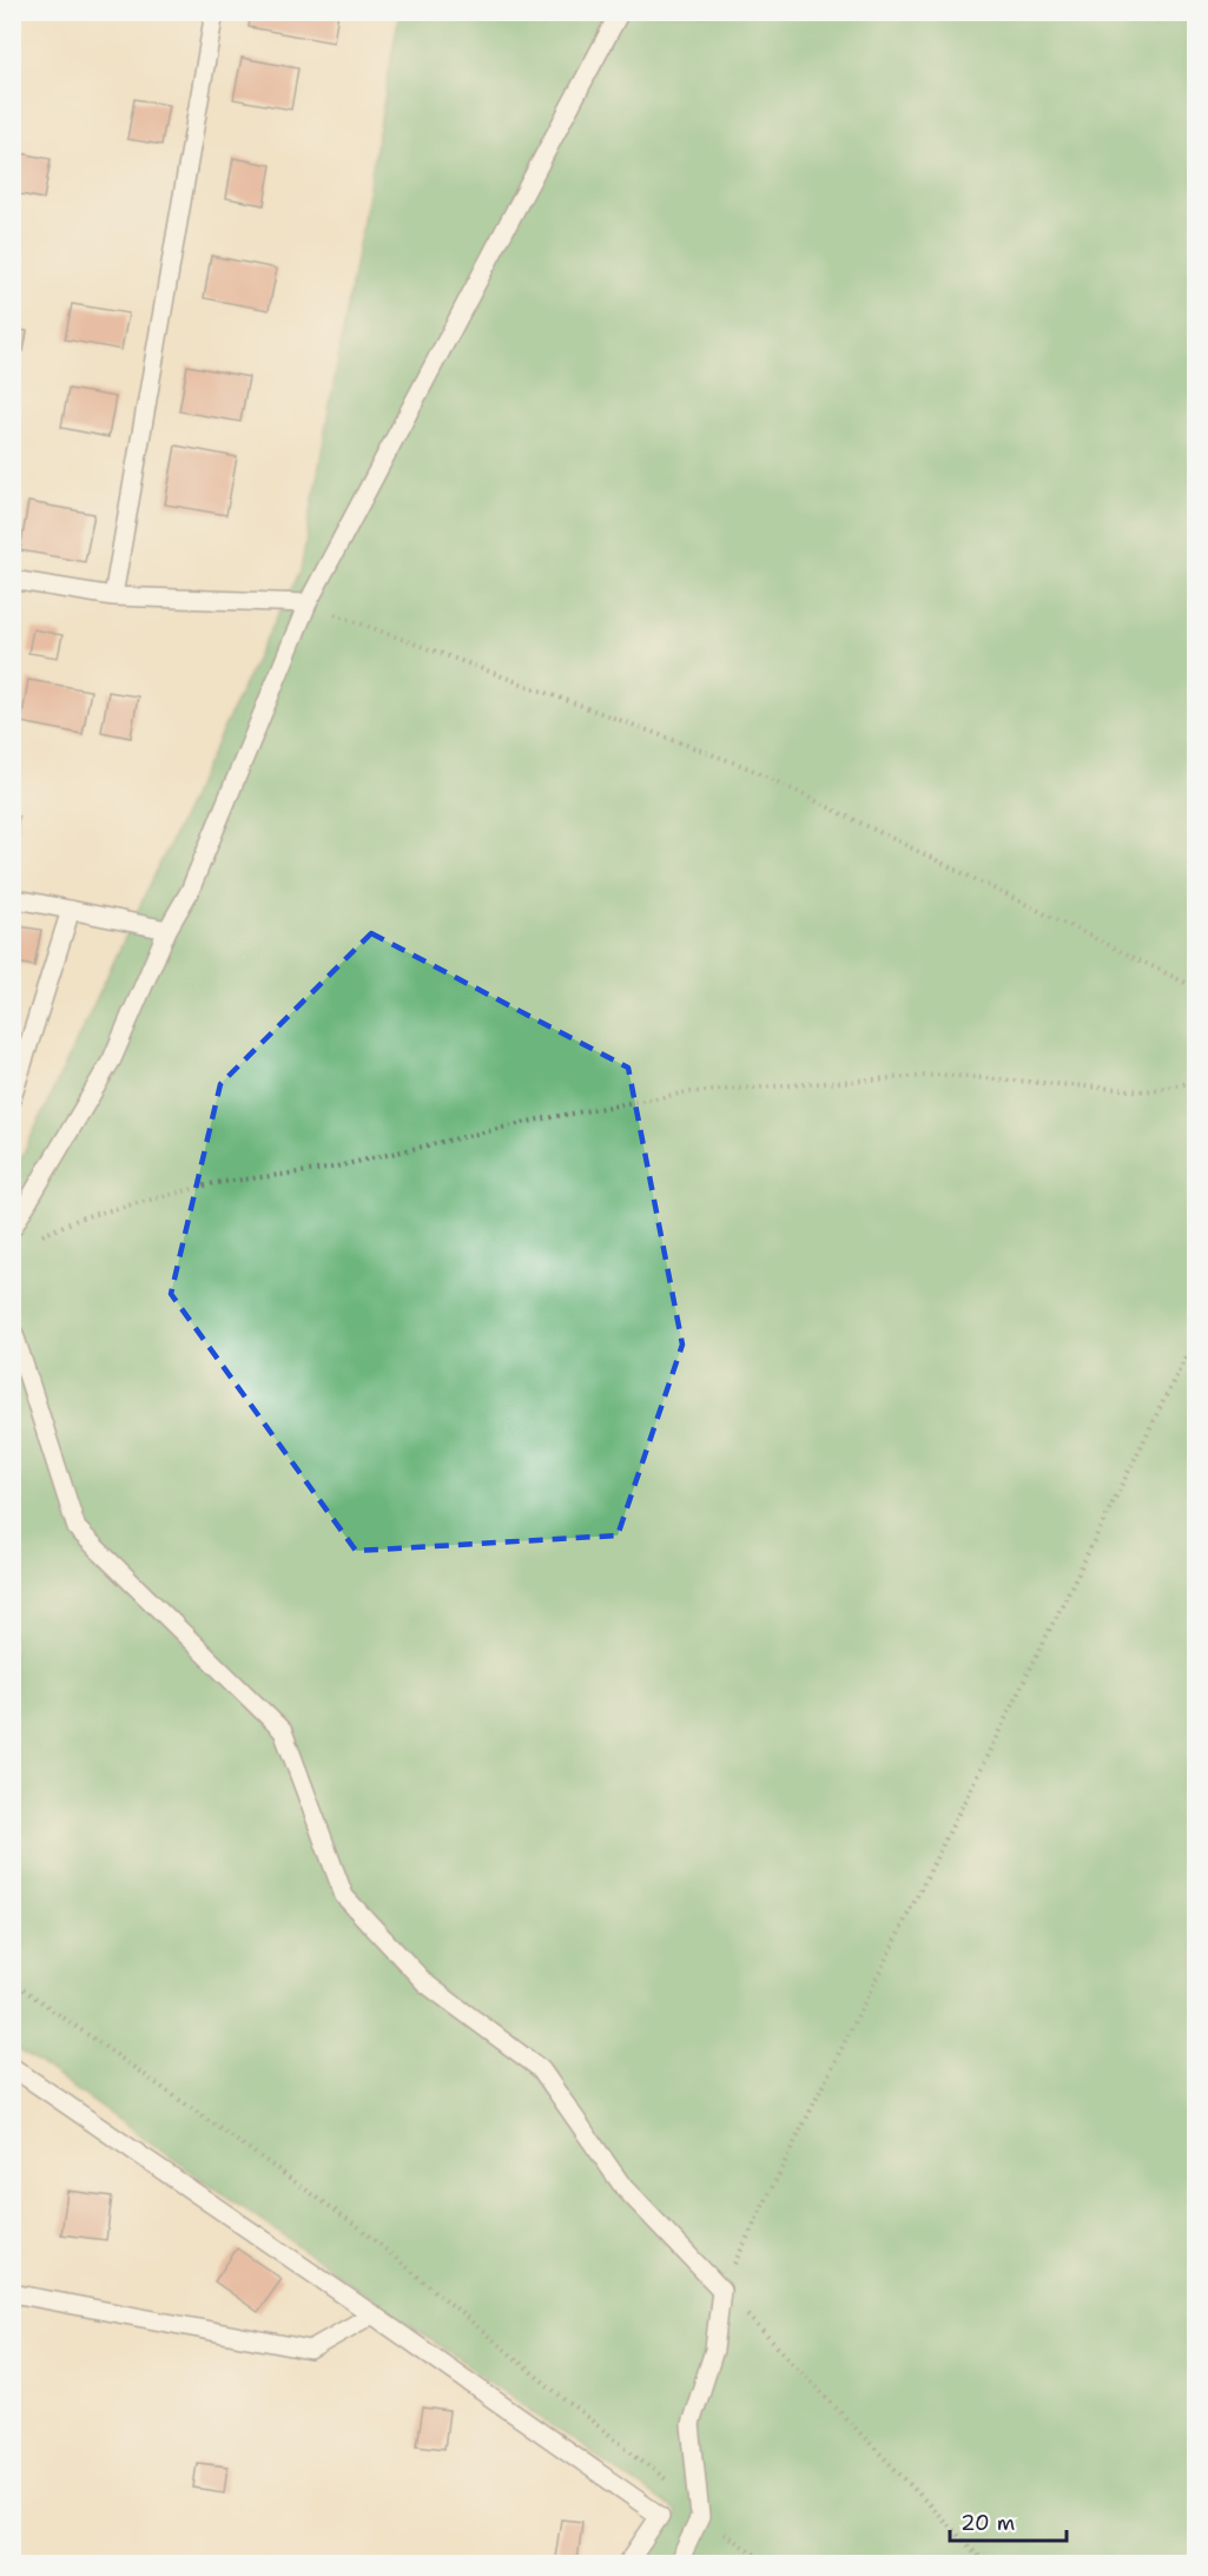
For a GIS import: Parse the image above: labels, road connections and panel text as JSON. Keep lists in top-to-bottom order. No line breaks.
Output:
{"scale_bar":"20 m"}
